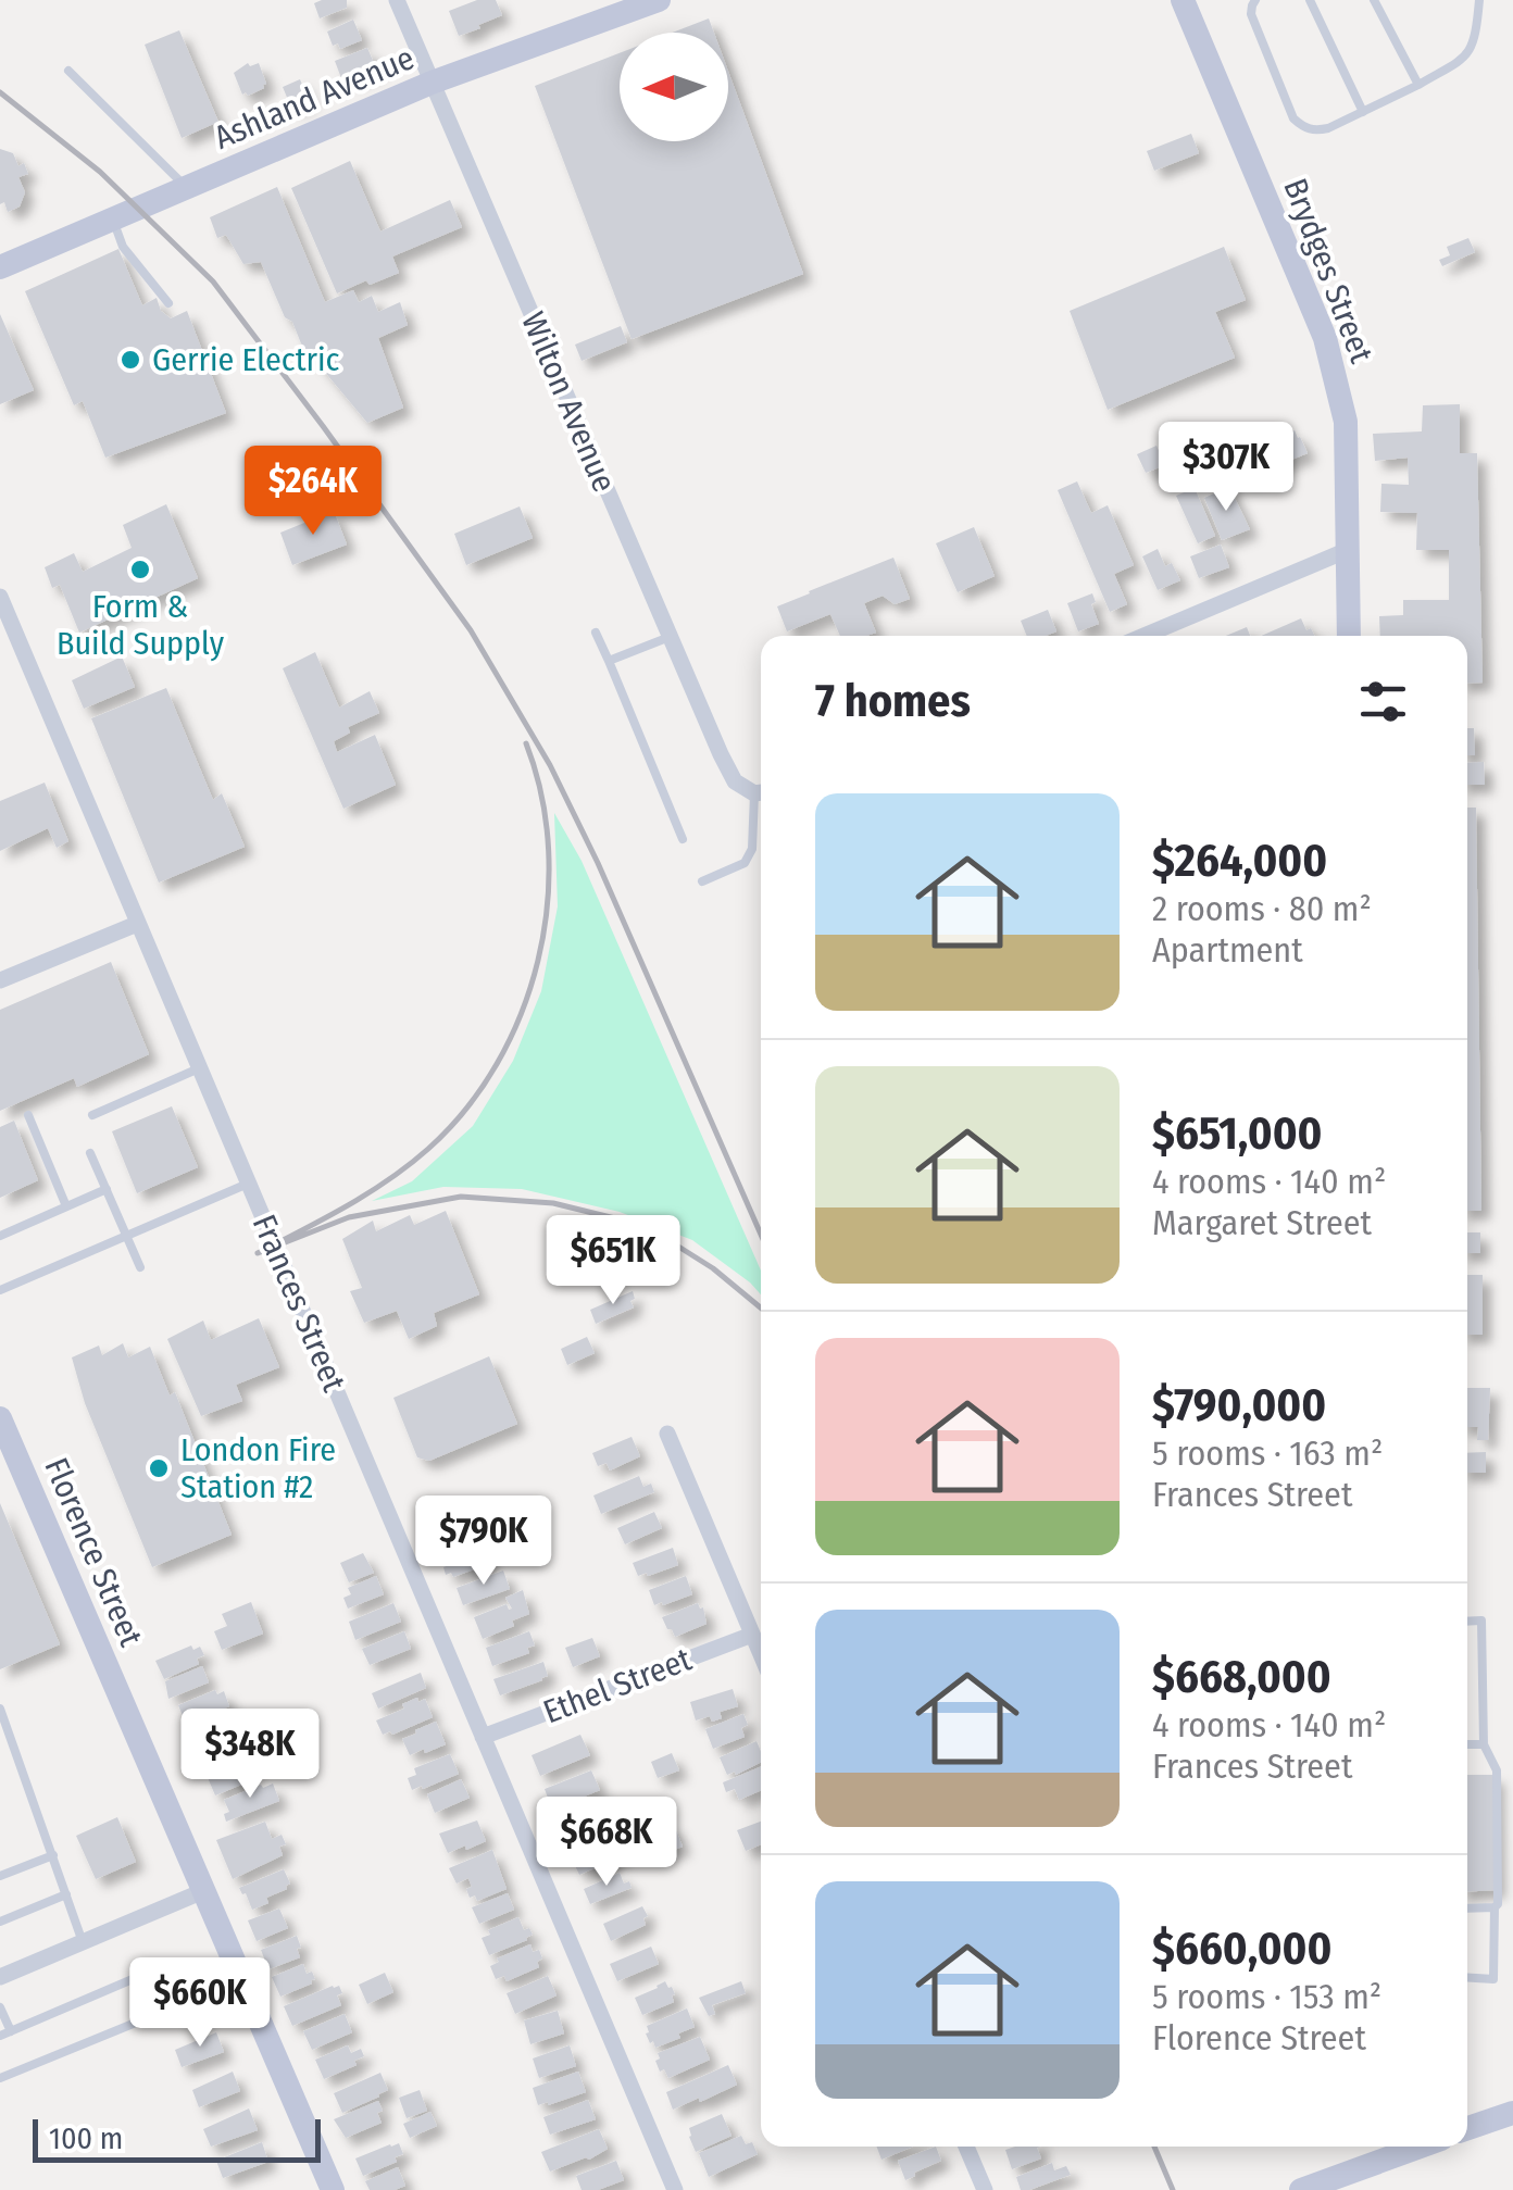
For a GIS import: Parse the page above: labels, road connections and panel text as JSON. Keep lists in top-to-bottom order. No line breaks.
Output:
{"streets":{"street":["Ashland Avenue","Brydges Street","Wilton Avenue","Frances Street","Florence Street","Ethel Street"]},"crossings":[["Ashland Avenue","Wilton Avenue"],["Frances Street","Ethel Street"]],"places":["Gerrie Electric","Form & Build Supply","London Fire Station #2"],"scale_bar":"100 m","north":"left","page":{"price":["$307K","$264K","$651K","$790K","$348K","$668K","$660K"],"heading":"7 homes","list":[{"name":"$264,000","note":"2 rooms · 80 m² · Apartment"},{"name":"$651,000","note":"4 rooms · 140 m² · Margaret Street"},{"name":"$790,000","note":"5 rooms · 163 m² · Frances Street"},{"name":"$668,000","note":"4 rooms · 140 m² · Frances Street"},{"name":"$660,000","note":"5 rooms · 153 m² · Florence Street"}],"scale":"100 m"}}
